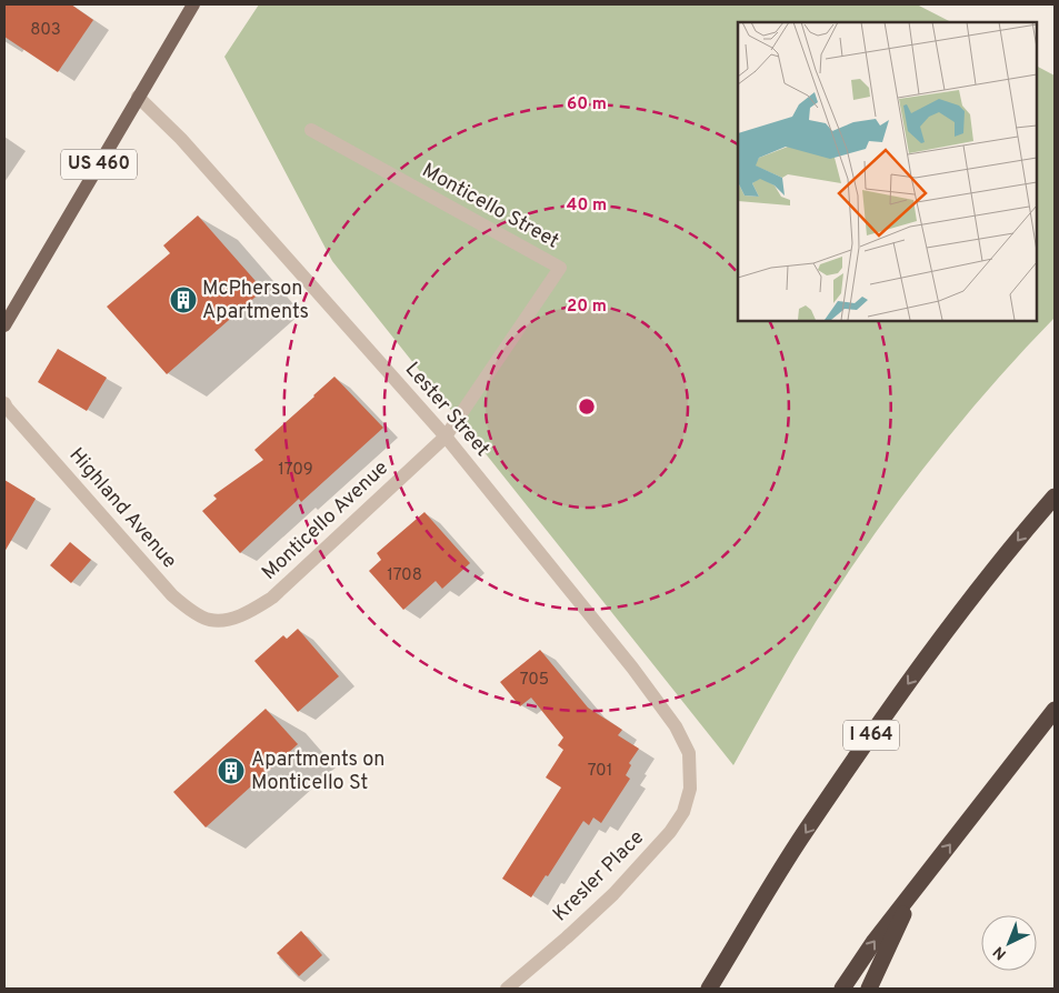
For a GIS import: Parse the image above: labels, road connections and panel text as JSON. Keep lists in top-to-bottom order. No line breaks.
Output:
{"streets":{"highway":["I 464"],"main road":["US 460"],"street":["Monticello Street","Lester Street","Highland Avenue","Monticello Avenue","Kresler Place"]},"crossings":[["US 460","Lester Street"],["Monticello Street","Lester Street"],["Monticello Street","Monticello Avenue"],["Lester Street","Monticello Avenue"],["Lester Street","Kresler Place"],["Highland Avenue","Monticello Avenue"]],"places":{"building":["McPherson Apartments","Apartments on Monticello St"]},"house_numbers":["803","1709","1708","705","701"],"north":"bottom left","rings":["60 m","40 m","20 m"]}
